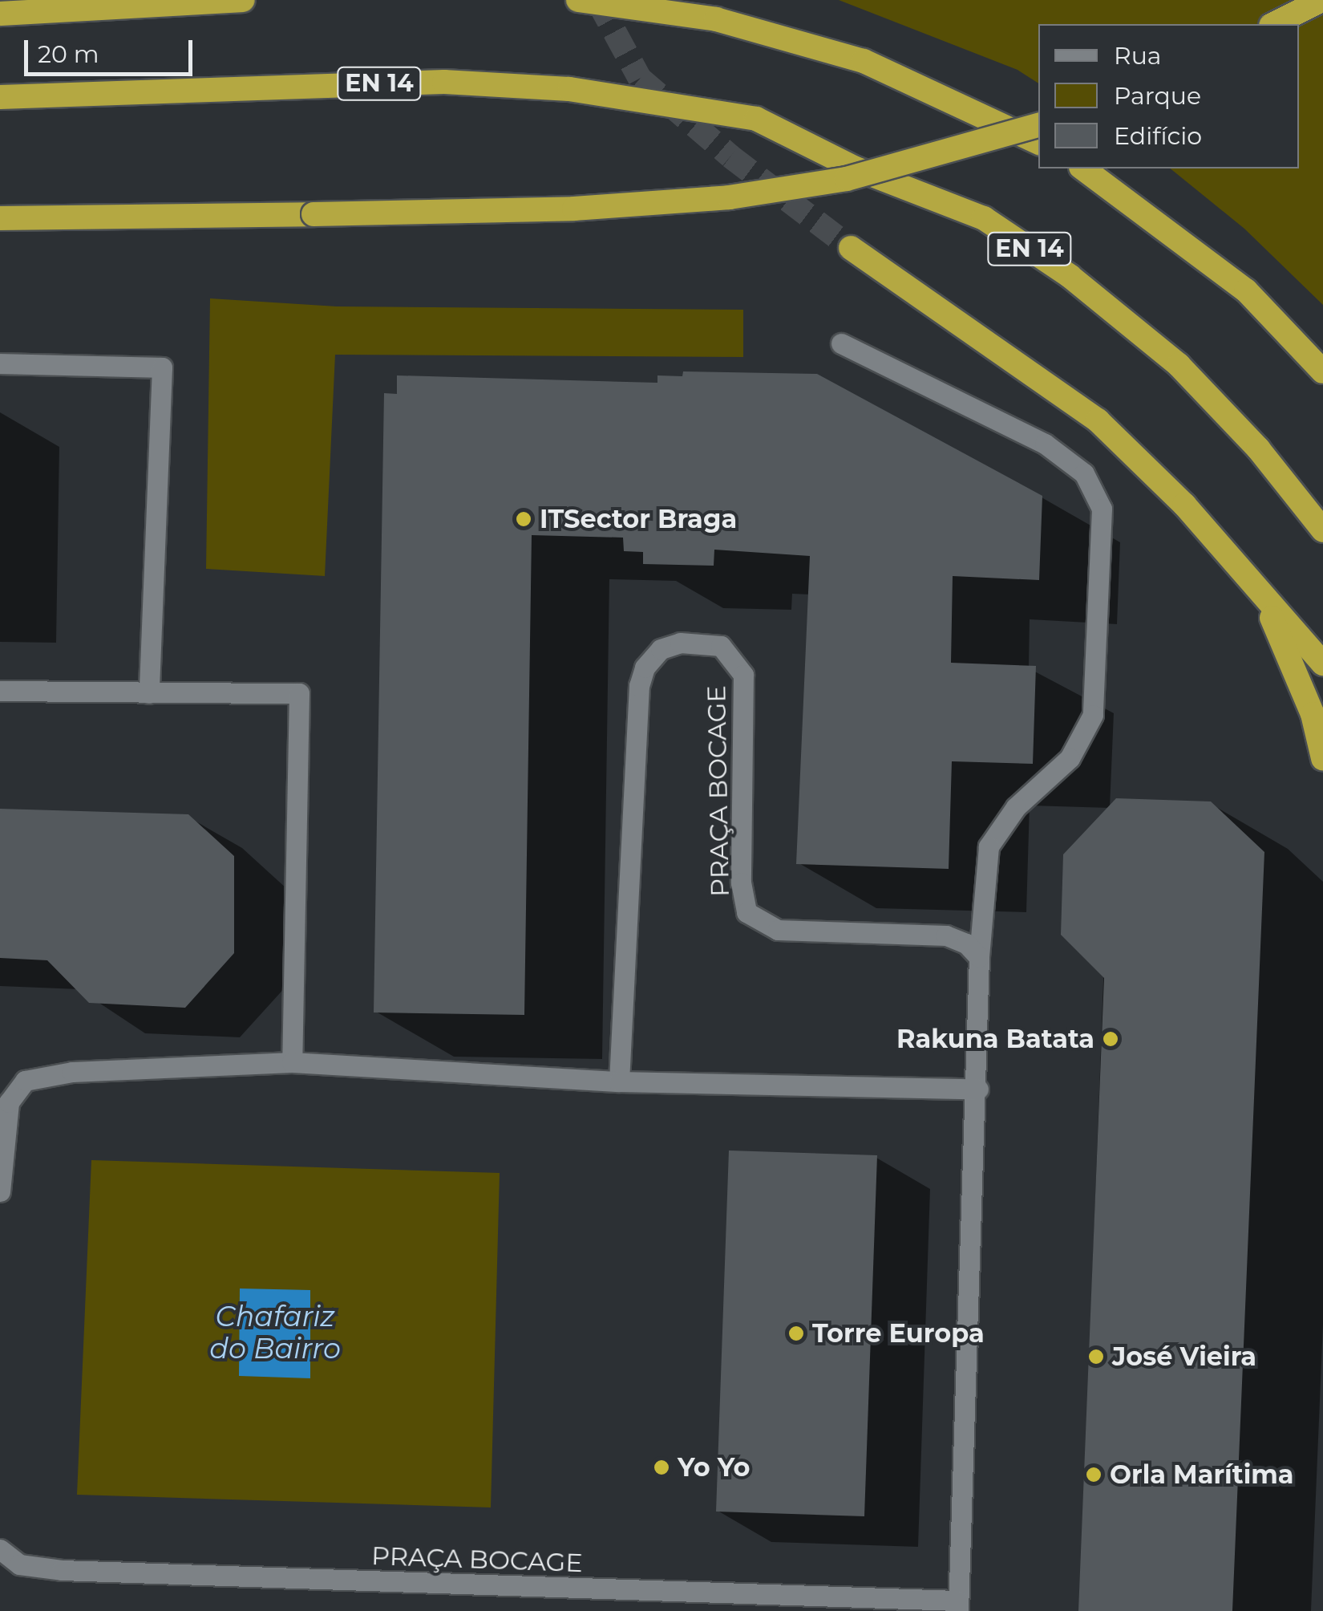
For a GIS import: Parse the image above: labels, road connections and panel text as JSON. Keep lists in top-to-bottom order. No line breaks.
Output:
{"streets":{"highway":["EN 14"],"street":["PRAÇA BOCAGE"]},"water":["Chafariz do Bairro"],"places":["ITSector Braga","Rakuna Batata","Torre Europa","José Vieira","Yo Yo","Orla Marítima"],"legend":["Rua","Parque","Edifício"],"scale_bar":"20 m"}
